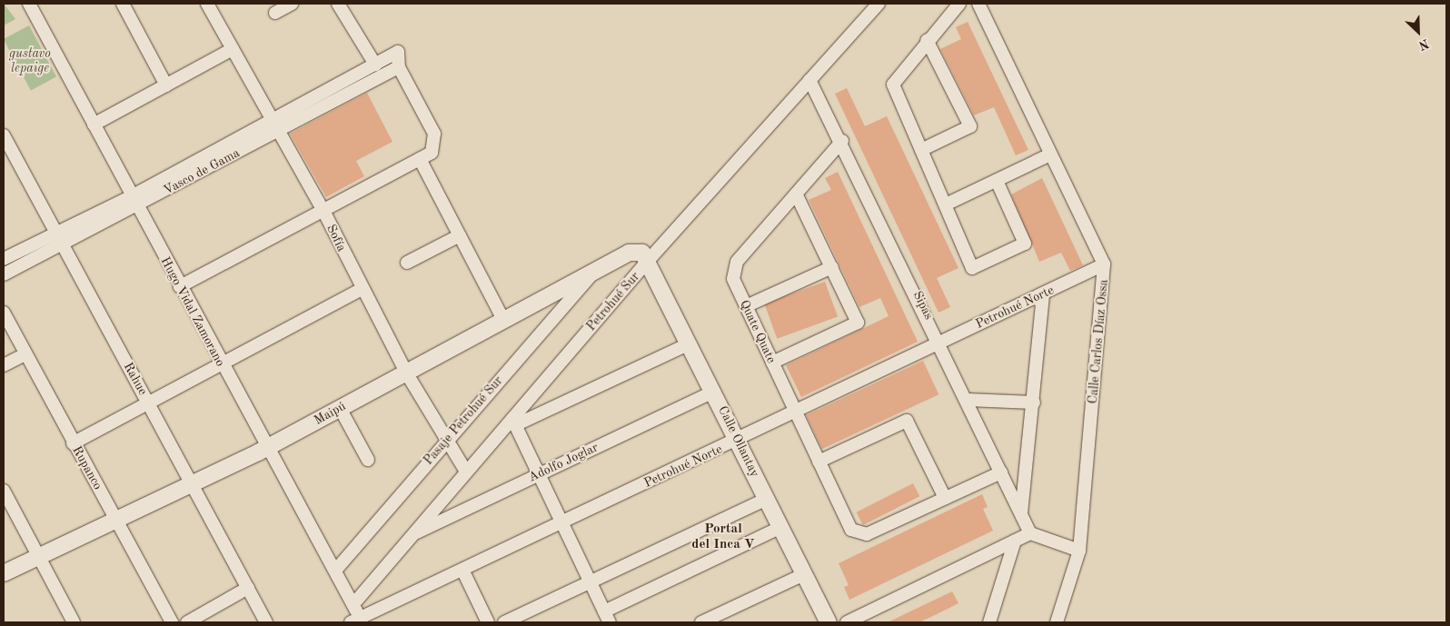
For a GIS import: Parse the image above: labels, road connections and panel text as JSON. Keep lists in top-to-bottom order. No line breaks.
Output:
{"streets":{"street":["Vasco de Gama","Sofía","Petrohué Sur","Sipas","Petrohué Norte","Hugo Vidal Zamorano","Quate Quate","Calle Carlos Díaz Ossa","Rahue","Maipú","Pasaje Petrohué Sur","Calle Ollantay","Adolfo Joglar","Rupanco"]},"crossings":[["Vasco de Gama","Sofía"],["Vasco de Gama","Hugo Vidal Zamorano"],["Vasco de Gama","Rahue"],["Sofía","Petrohué Sur"],["Sofía","Maipú"],["Sofía","Pasaje Petrohué Sur"],["Petrohué Sur","Sipas"],["Petrohué Sur","Hugo Vidal Zamorano"],["Petrohué Sur","Maipú"],["Petrohué Sur","Calle Ollantay"],["Petrohué Sur","Adolfo Joglar"],["Sipas","Petrohué Norte"],["Sipas","Quate Quate"],["Petrohué Norte","Hugo Vidal Zamorano"],["Petrohué Norte","Quate Quate"],["Petrohué Norte","Calle Carlos Díaz Ossa"],["Petrohué Norte","Calle Ollantay"],["Hugo Vidal Zamorano","Maipú"],["Hugo Vidal Zamorano","Pasaje Petrohué Sur"],["Rahue","Maipú"],["Maipú","Pasaje Petrohué Sur"],["Maipú","Calle Ollantay"],["Maipú","Rupanco"],["Calle Ollantay","Adolfo Joglar"]],"districts":["Portal del Inca V"],"parks":["gustavo lepaige"],"north":"bottom right"}
